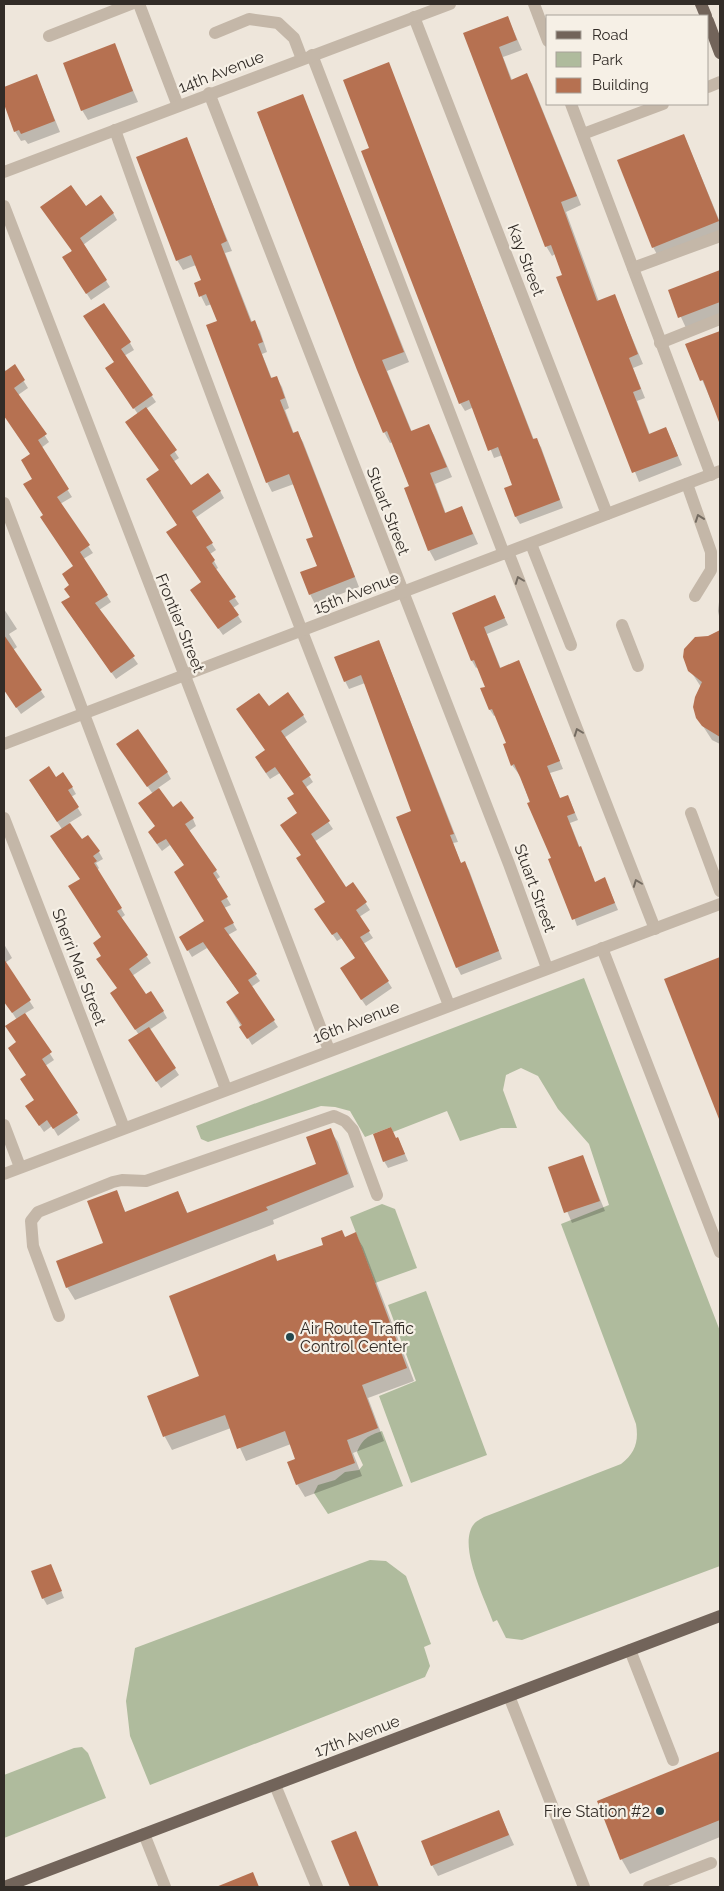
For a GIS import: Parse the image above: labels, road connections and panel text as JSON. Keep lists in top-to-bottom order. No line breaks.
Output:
{"streets":{"main road":["17th Avenue"],"street":["14th Avenue","Kay Street","Stuart Street","15th Avenue","Frontier Street","Sherri Mar Street","16th Avenue"]},"crossings":[["14th Avenue","Kay Street"],["14th Avenue","Stuart Street"],["Kay Street","15th Avenue"],["Stuart Street","15th Avenue"],["Stuart Street","16th Avenue"],["15th Avenue","Frontier Street"],["Frontier Street","16th Avenue"],["Sherri Mar Street","16th Avenue"]],"places":["Air Route Traffic Control Center","Fire Station #2"],"legend":["Road","Park","Building"]}
